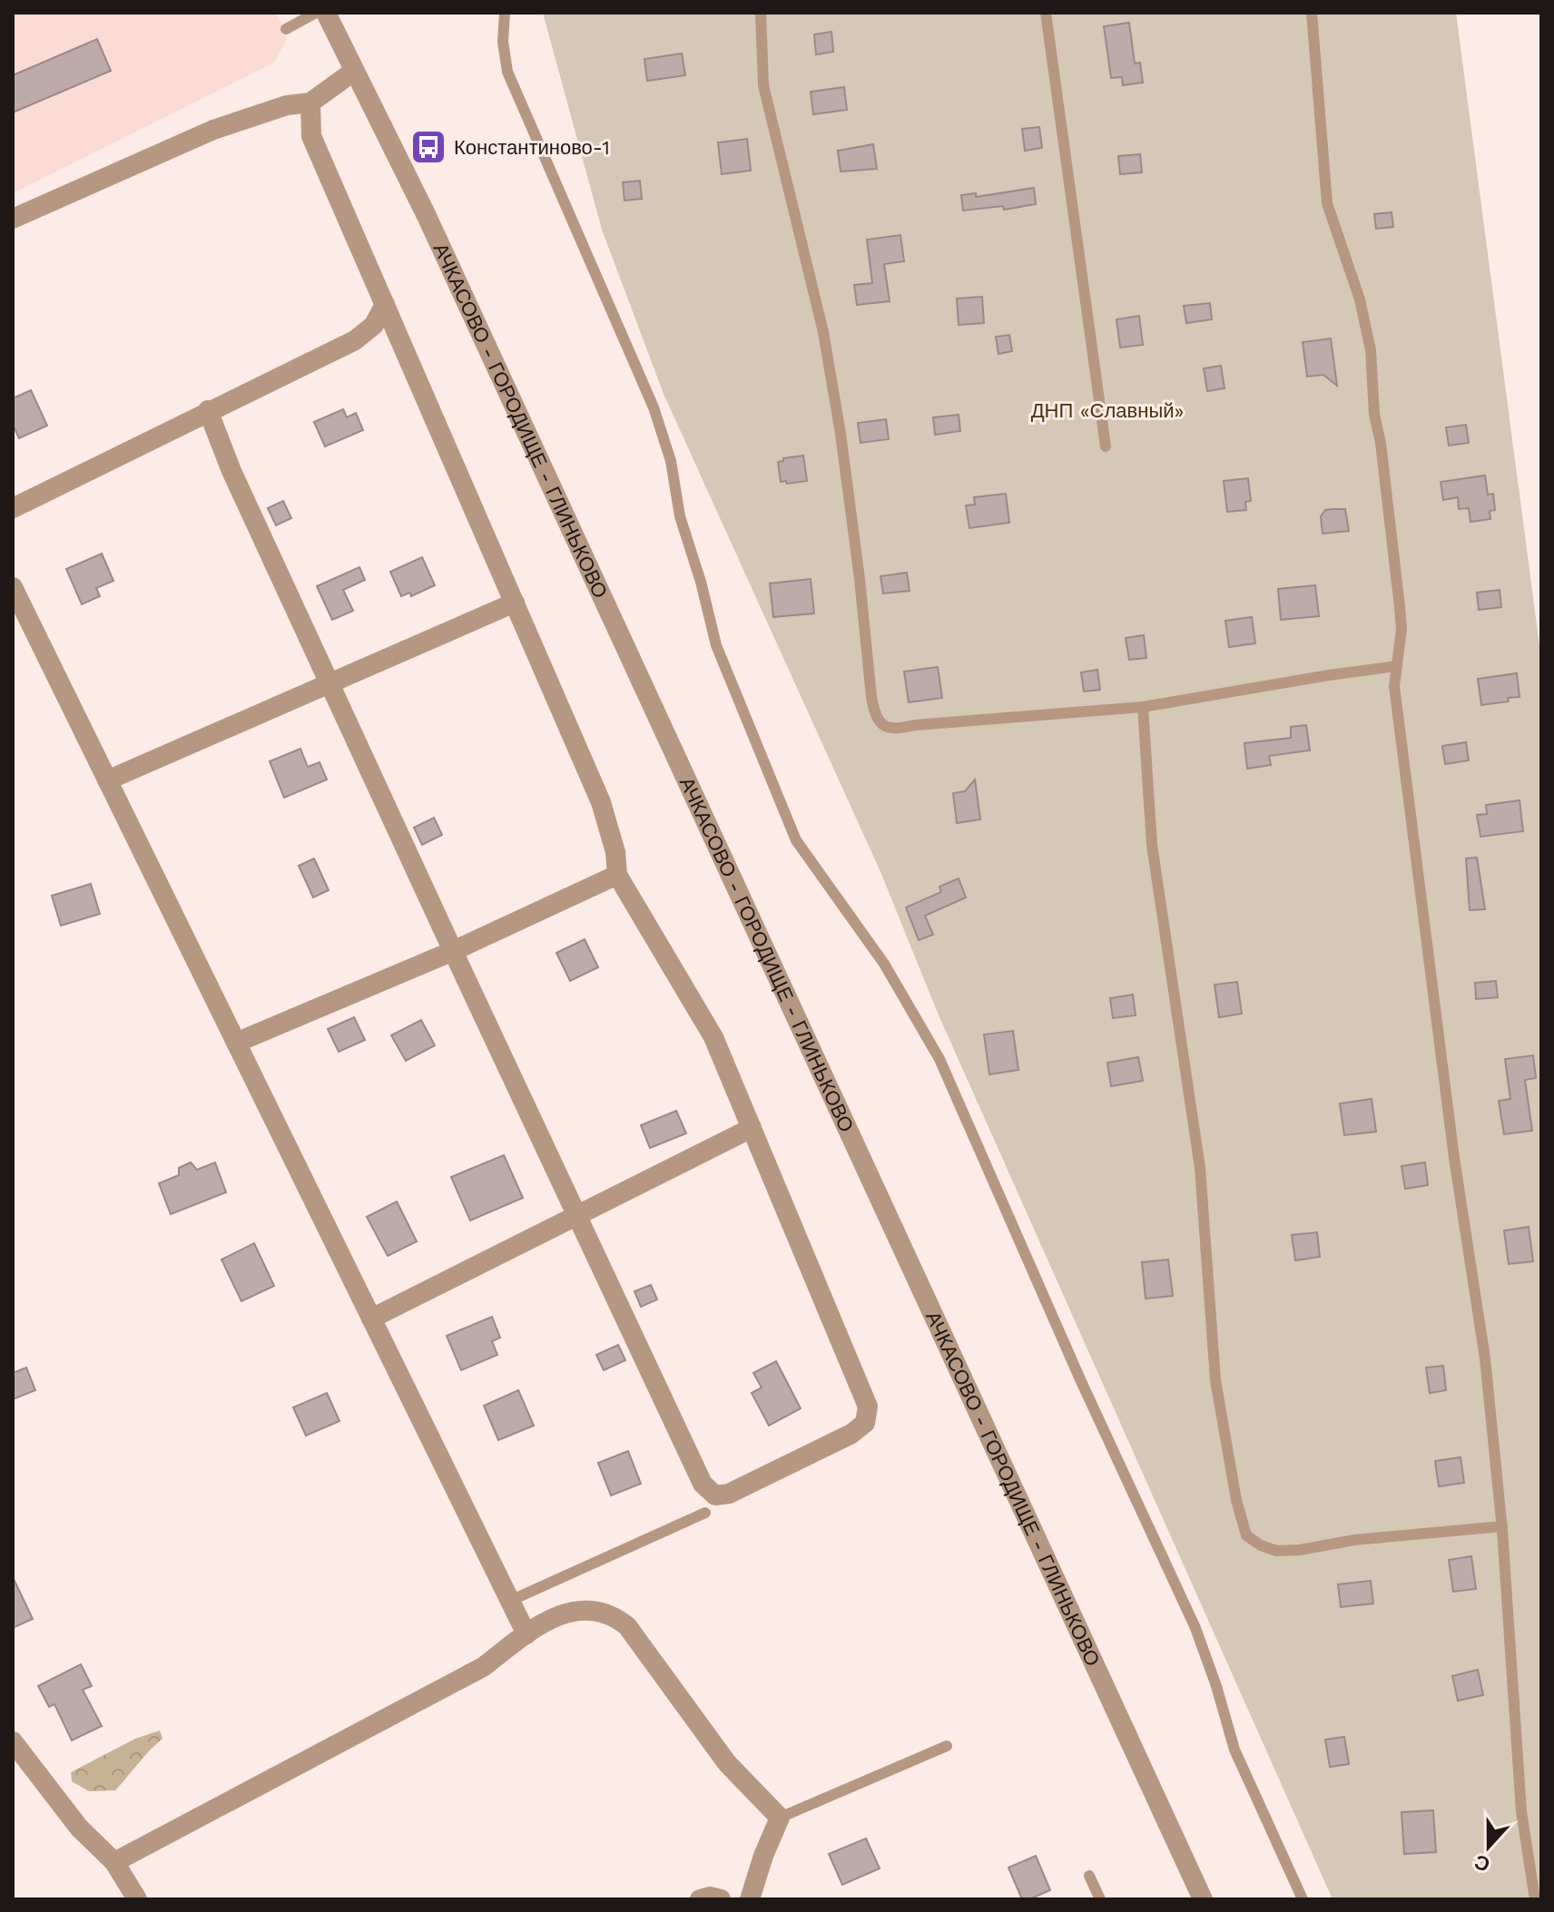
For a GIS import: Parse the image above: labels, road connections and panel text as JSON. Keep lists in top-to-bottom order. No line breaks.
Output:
{"streets":{"street":["АЧКАСОВО - ГОРОДИЩЕ - ГЛИНЬКОВО"]},"parks":["ДНП «Славный»"],"places":{"bus stop":["Константиново-1"]},"north":"bottom"}
